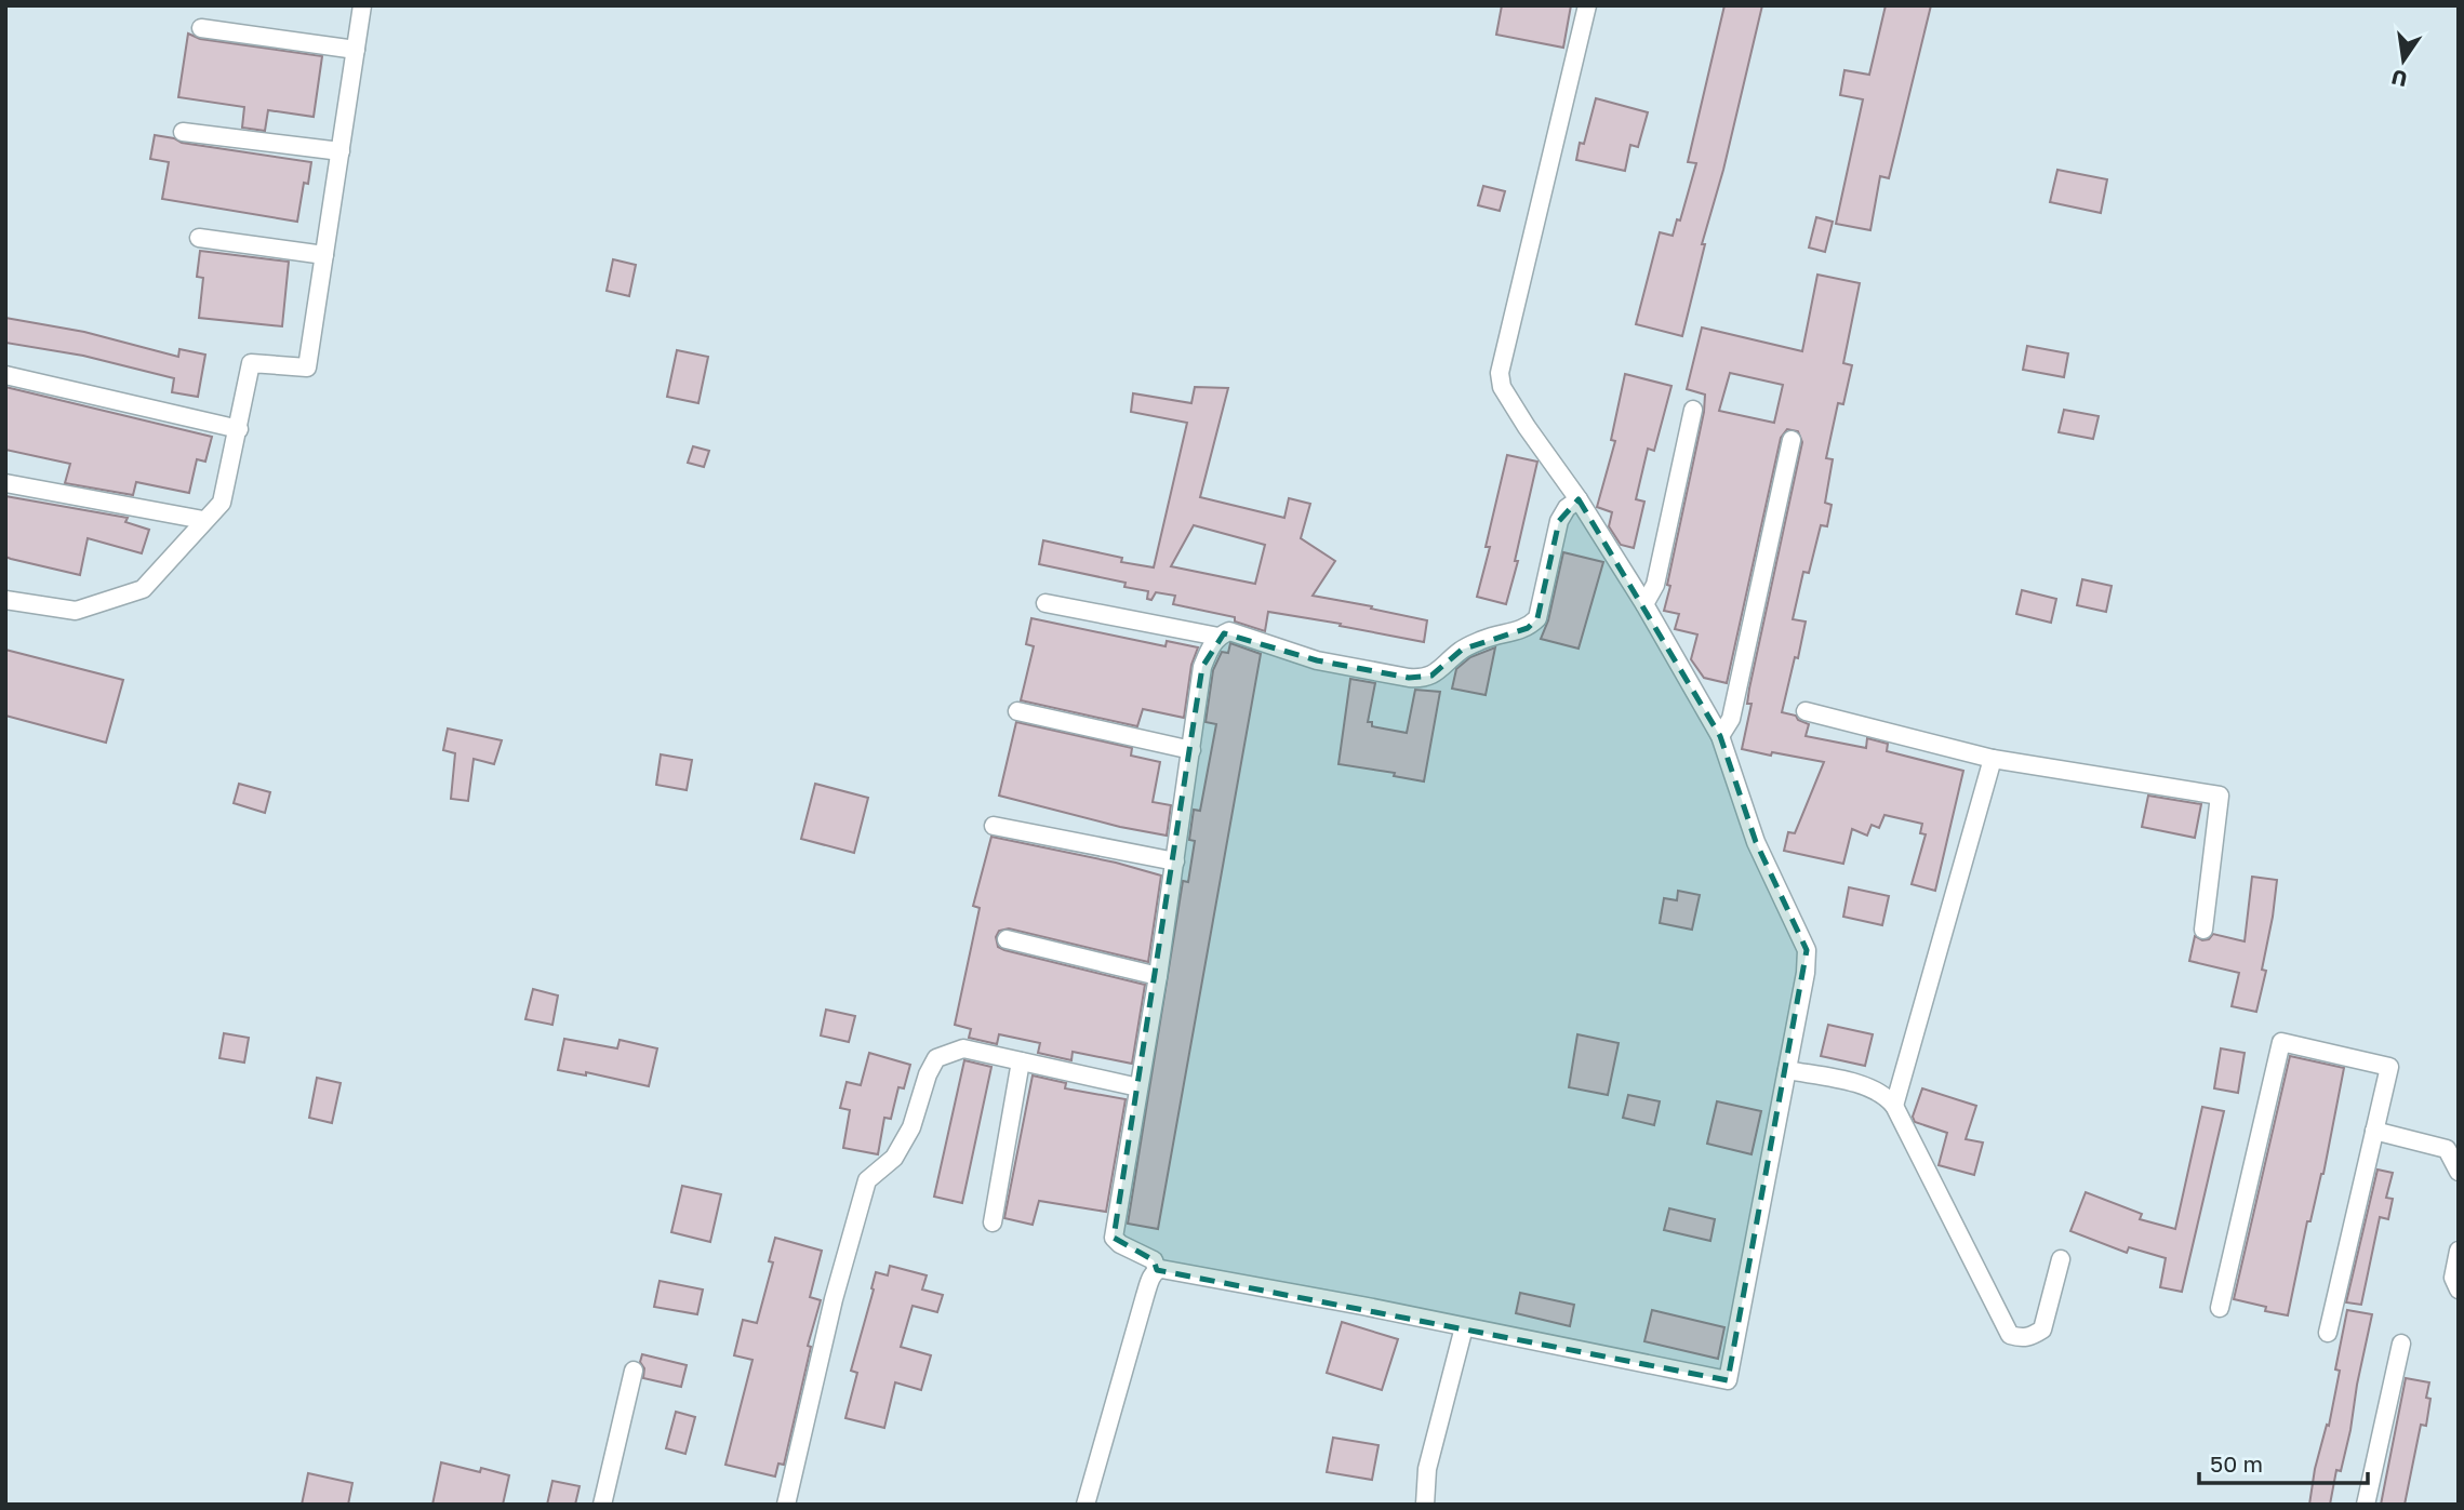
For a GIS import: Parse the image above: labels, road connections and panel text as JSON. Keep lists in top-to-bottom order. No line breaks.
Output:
{"scale_bar":"50 m","north":"bottom"}
